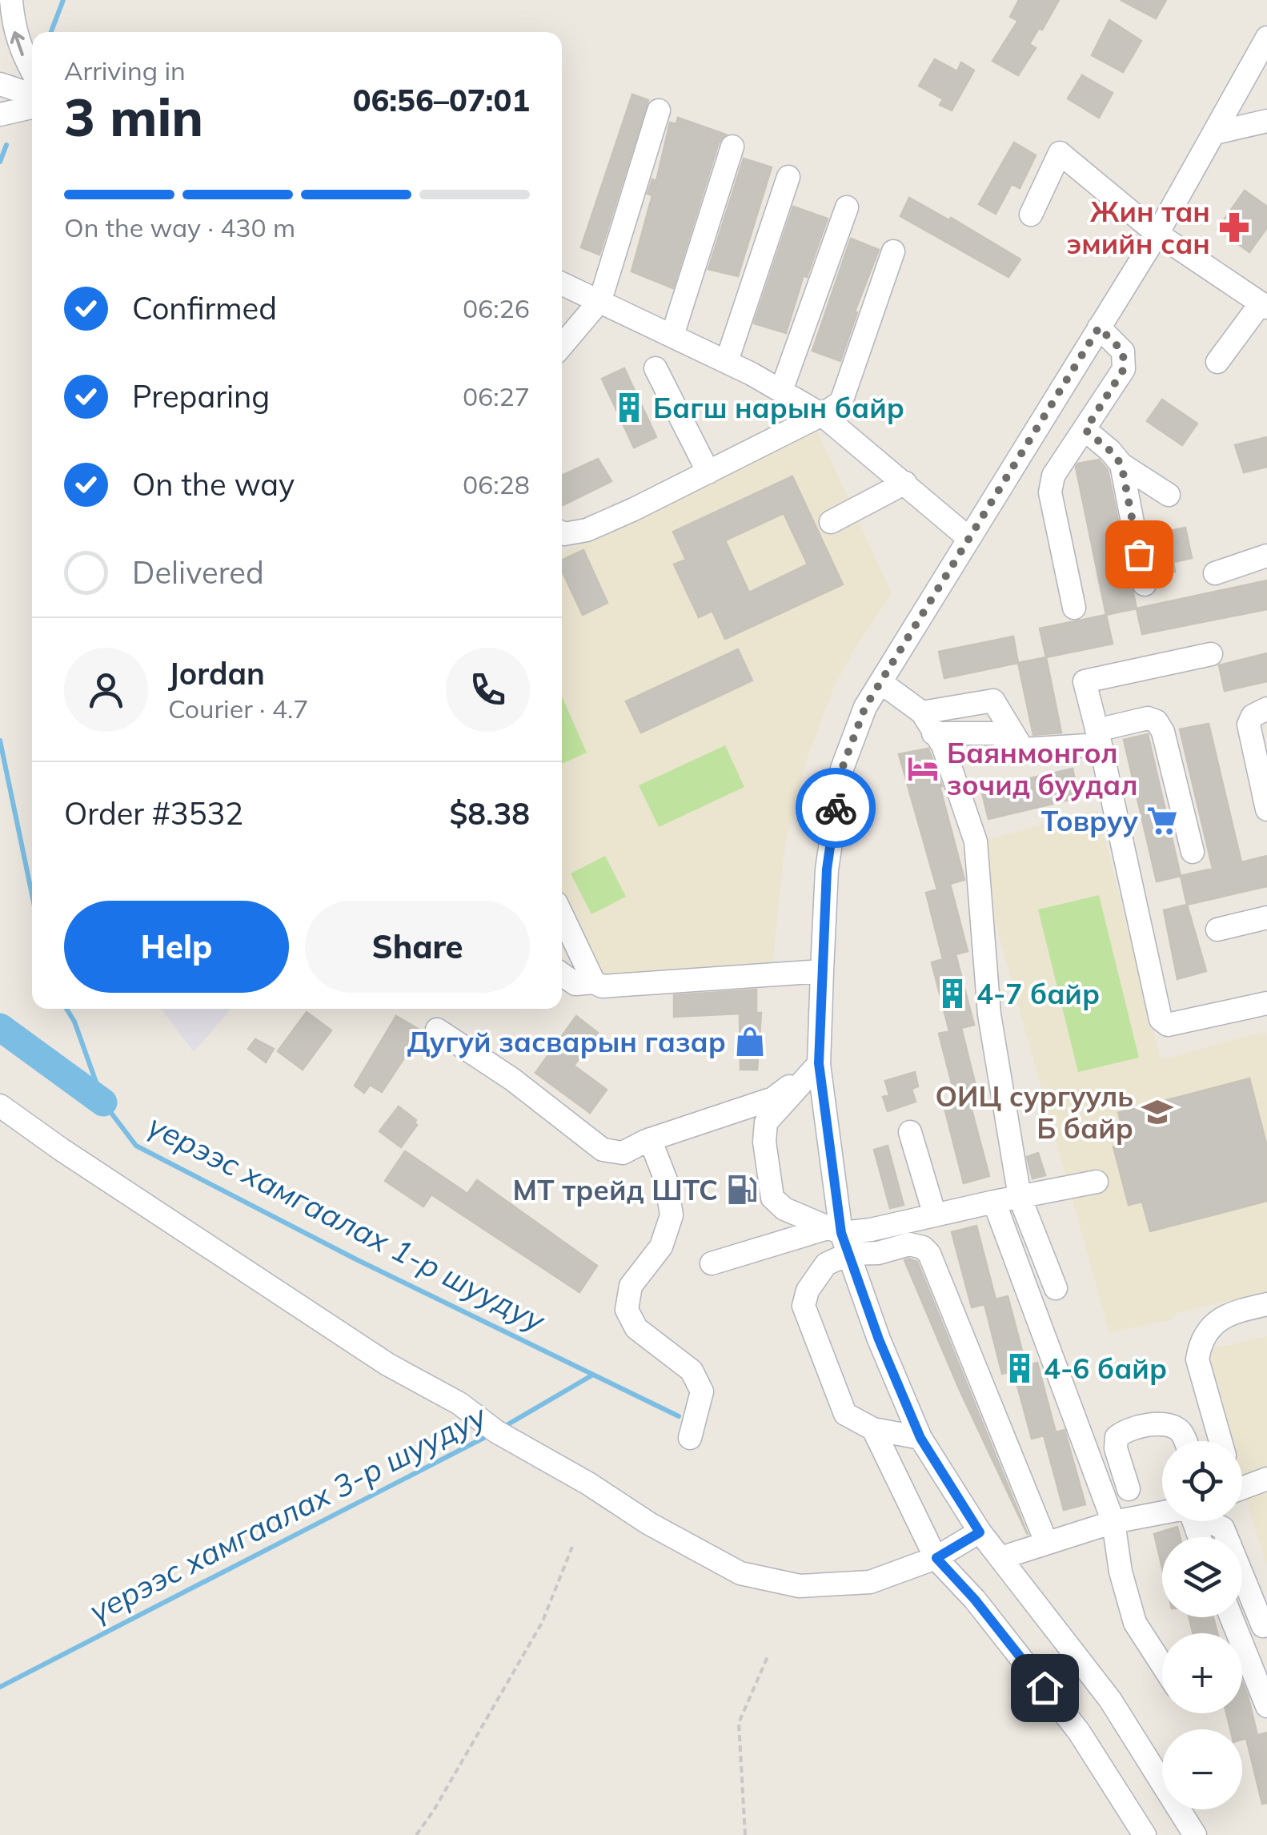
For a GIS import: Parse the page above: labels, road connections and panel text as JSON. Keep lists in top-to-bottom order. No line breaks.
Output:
{"water":["үерээс хамгаалах 1-р шуудуу","үерээс хамгаалах 3-р шуудуу"],"places":{"pharmacy":["Жин тан эмийн сан"],"building":["Багш нарын байр","4-7 байр","4-6 байр"],"hotel":["Баянмонгол зочид буудал"],"supermarket":["Товруу"],"shop":["Дугуй засварын газар"],"school or university":["ОИЦ сургууль Б байр"],"fuel station":["МТ трейд ШТС"]},"page":{"heading":["3 min","Arriving in","06:56–07:01"],"panel":["Jordan","Courier · 4.7","Order #3532","$8.38"],"bar":"On the way · 430 m","list":[["Confirmed","06:26"],["Preparing","06:27"],["On the way","06:28"],"Delivered"],"buttons":["Help","Share"],"map_buttons":["+","−"]}}
